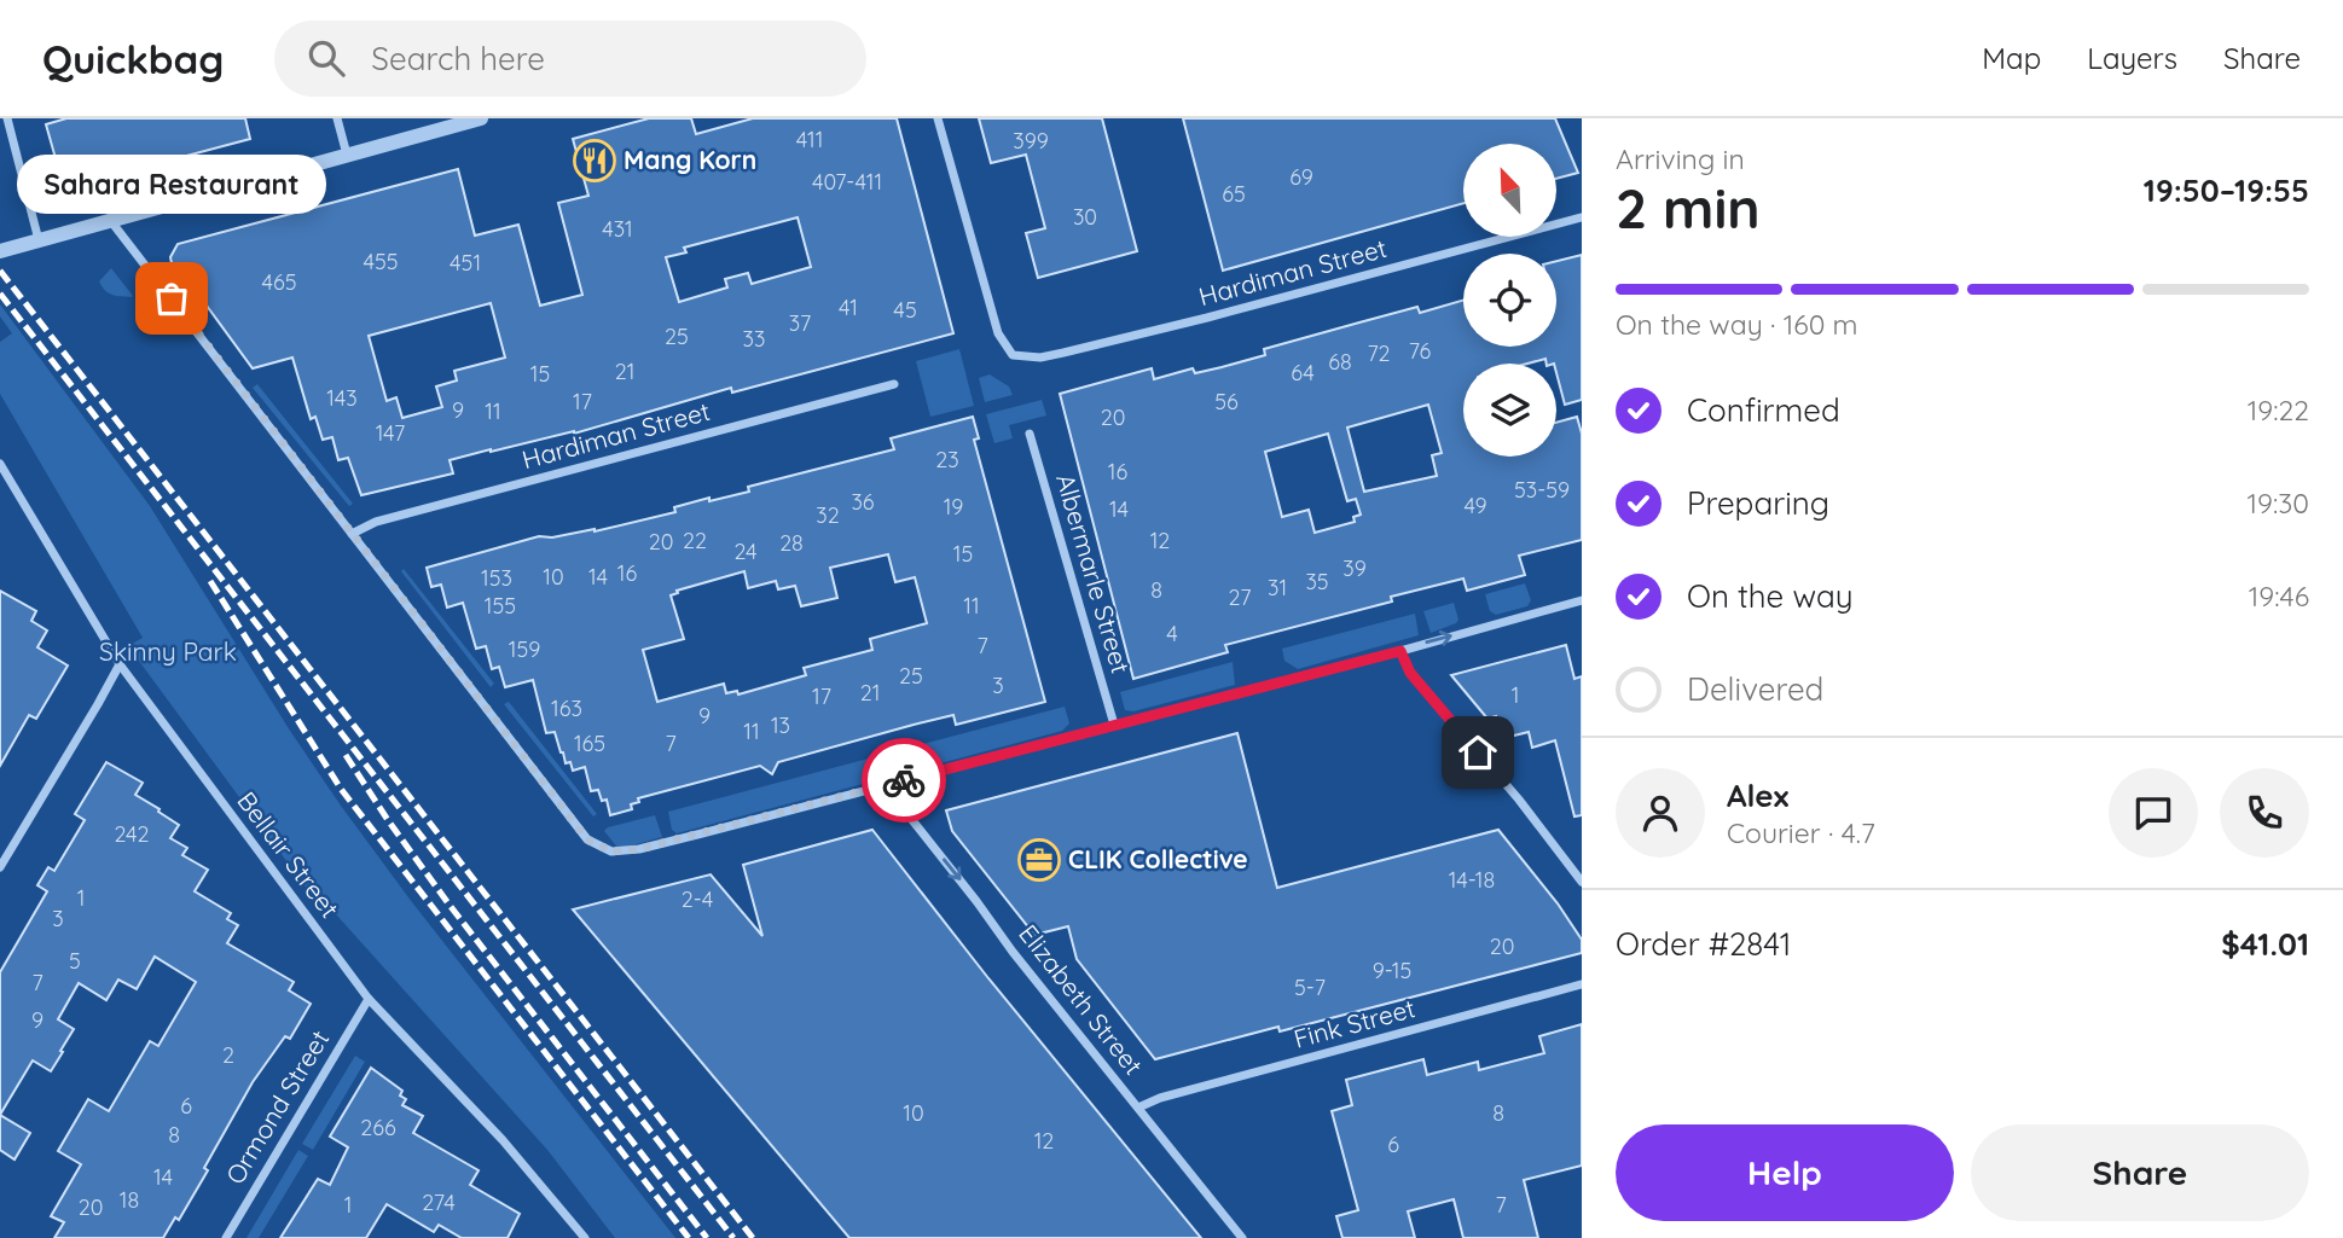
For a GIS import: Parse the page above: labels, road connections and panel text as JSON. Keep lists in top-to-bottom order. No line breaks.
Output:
{"streets":{"street":["Hardiman Street","Albermarle Street","Bellair Street","Elizabeth Street","Fink Street","Ormond Street"]},"crossings":[["Bellair Street","Ormond Street"],["Elizabeth Street","Fink Street"]],"one_way":["Elizabeth Street"],"parks":["Skinny Park"],"places":{"restaurant":["Mang Korn"],"other":["Sahara Restaurant"],"office":["CLIK Collective"]},"house_numbers":["411","399","69","407-411","65","30","431","455","451","465","41","45","37","25","33","76","72","68","21","64","15","143","17","56","9","11","20","147","23","16","53-59","36","49","19","14","32","22","12","20","28","24","15","39","16","10","14","153","35","31","8","27","155","11","4","7","159","25","3","21","1","17","163","9","13","11","165","7","242","14-18","1","2-4","3","20","5","9-15","7","5-7","9","2","6","10","8","266","8","12","6","14","18","274","1","7","20"],"north":"top left","page":{"header":"Quickbag","search":"Search here","nav":["Map","Layers","Share"],"heading":["2 min","Arriving in","19:50–19:55"],"panel":["Alex","Courier · 4.7","Order #2841","$41.01"],"bubble":"Sahara Restaurant","bar":"On the way · 160 m","list":[["Confirmed","19:22"],["Preparing","19:30"],["On the way","19:46"],"Delivered"],"buttons":["Help","Share"]}}
